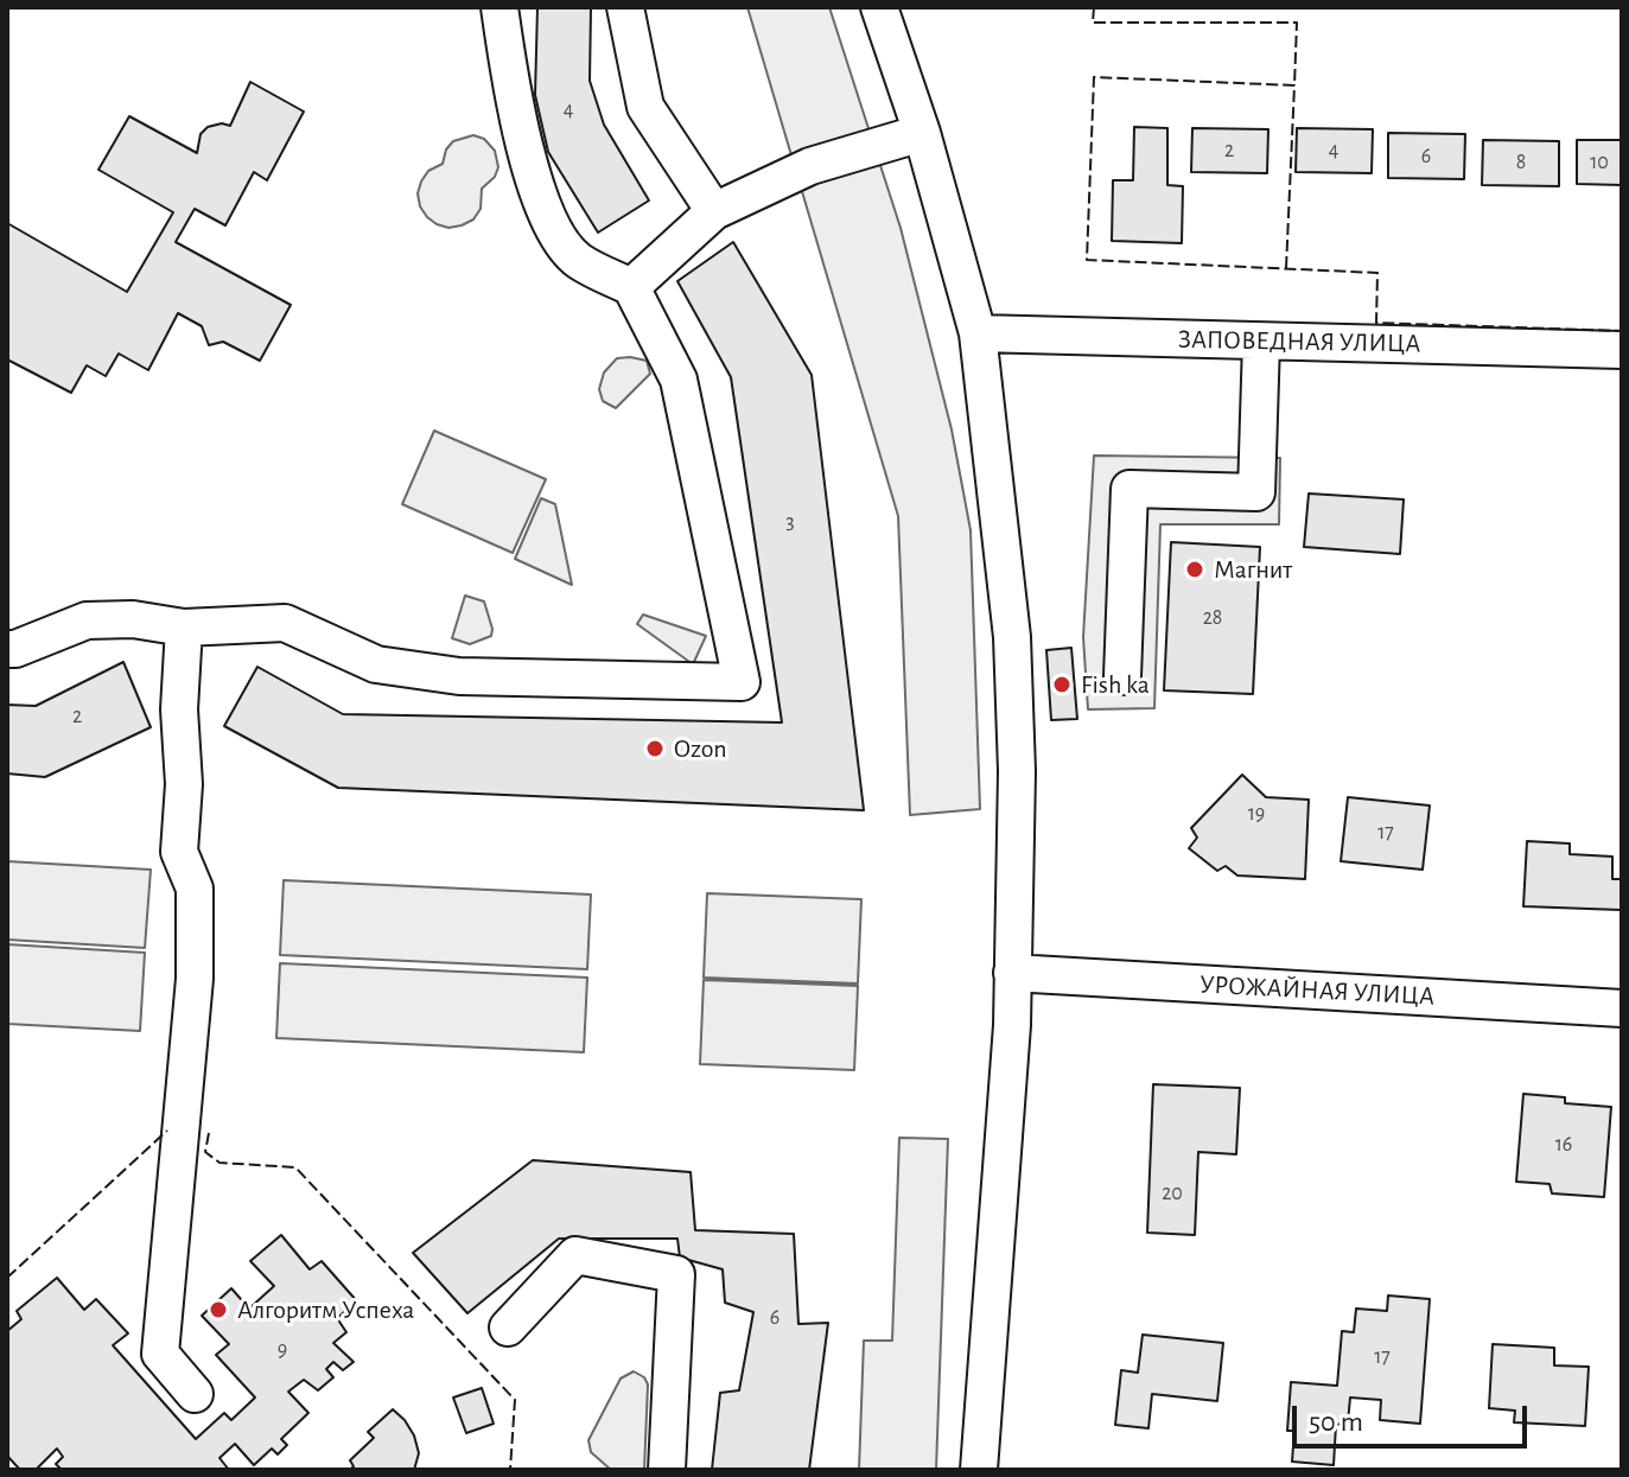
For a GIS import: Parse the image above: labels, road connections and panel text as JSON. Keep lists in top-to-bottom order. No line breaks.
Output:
{"streets":{"street":["ЗАПОВЕДНАЯ УЛИЦА","УРОЖАЙНАЯ УЛИЦА"]},"places":["Магнит","Fish ka","Ozon","Алгоритм Успеха"],"house_numbers":["4","2","4","6","8","10","3","28","2","19","17","16","20","6","9","17"],"scale_bar":"50 m"}
